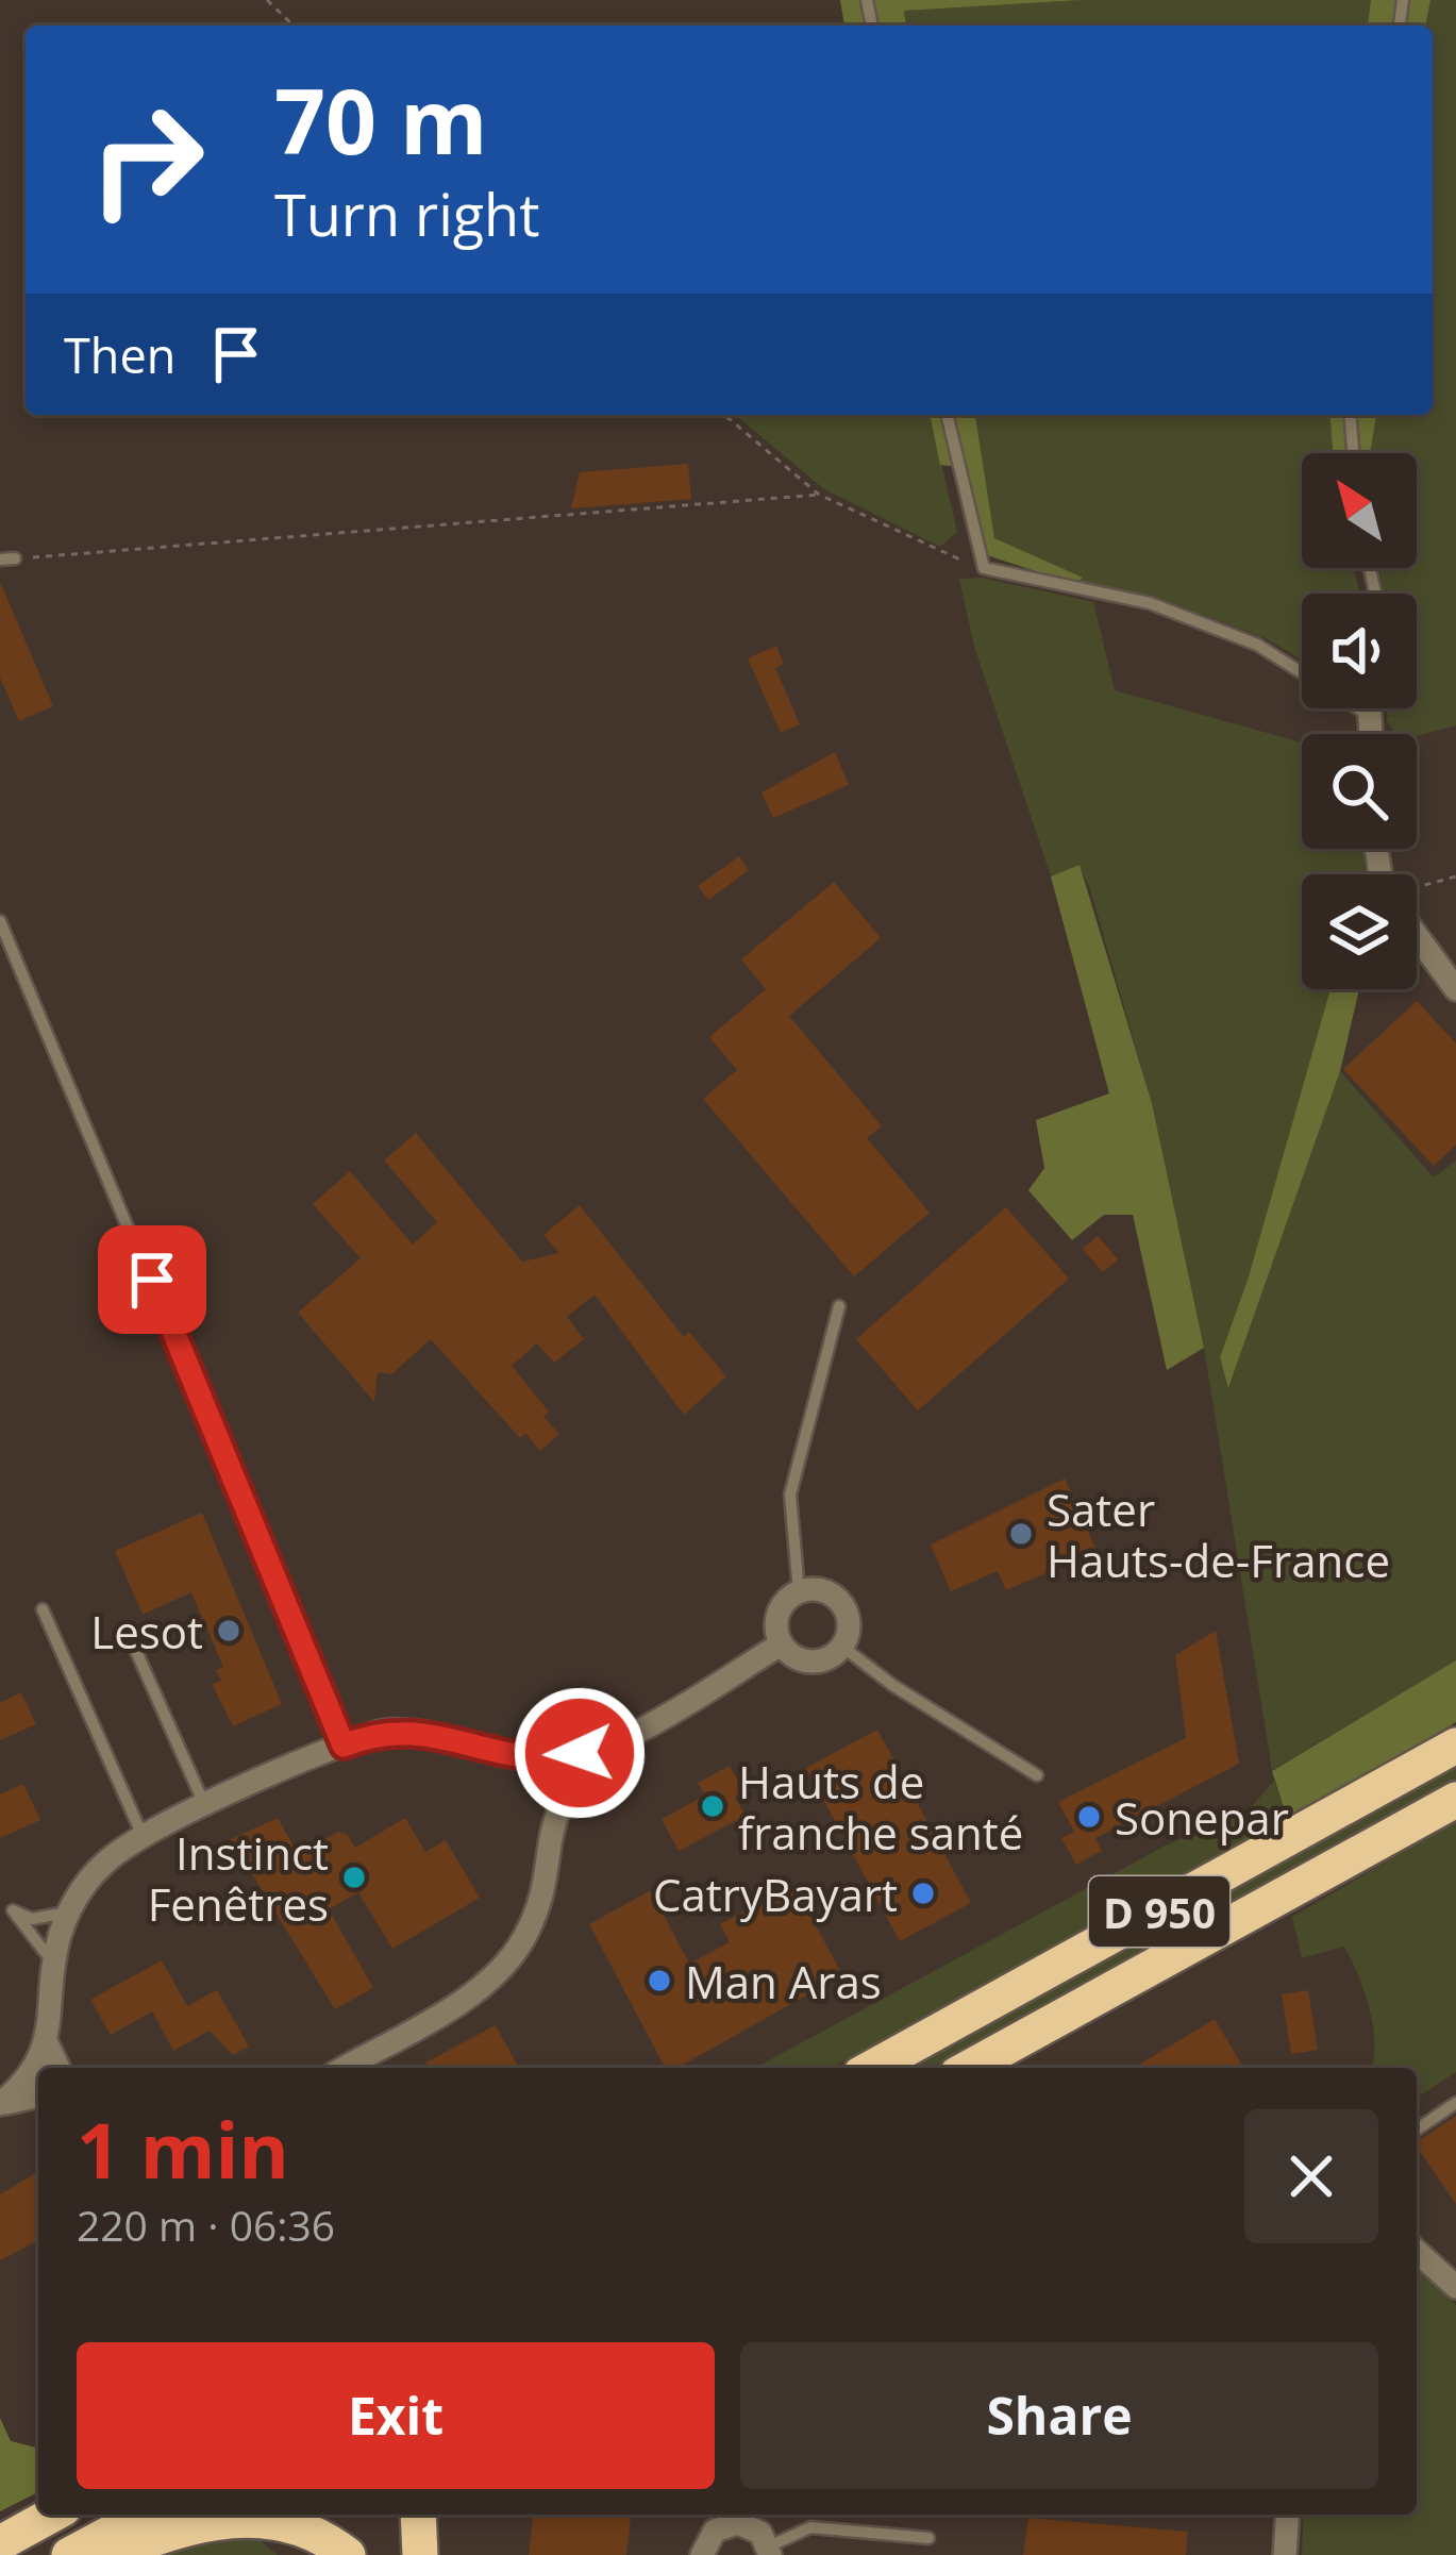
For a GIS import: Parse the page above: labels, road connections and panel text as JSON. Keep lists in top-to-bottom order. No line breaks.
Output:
{"streets":{"highway":["D 950"]},"places":["Sater Hauts-de-France","Lesot","Hauts de franche santé","Sonepar","Instinct Fenêtres","CatryBayart","Man Aras"],"north":"top left","page":{"turn":["70 m","Turn right"],"then":"Then","heading":["1 min","220 m · 06:36"],"buttons":["Exit","Share"]}}
